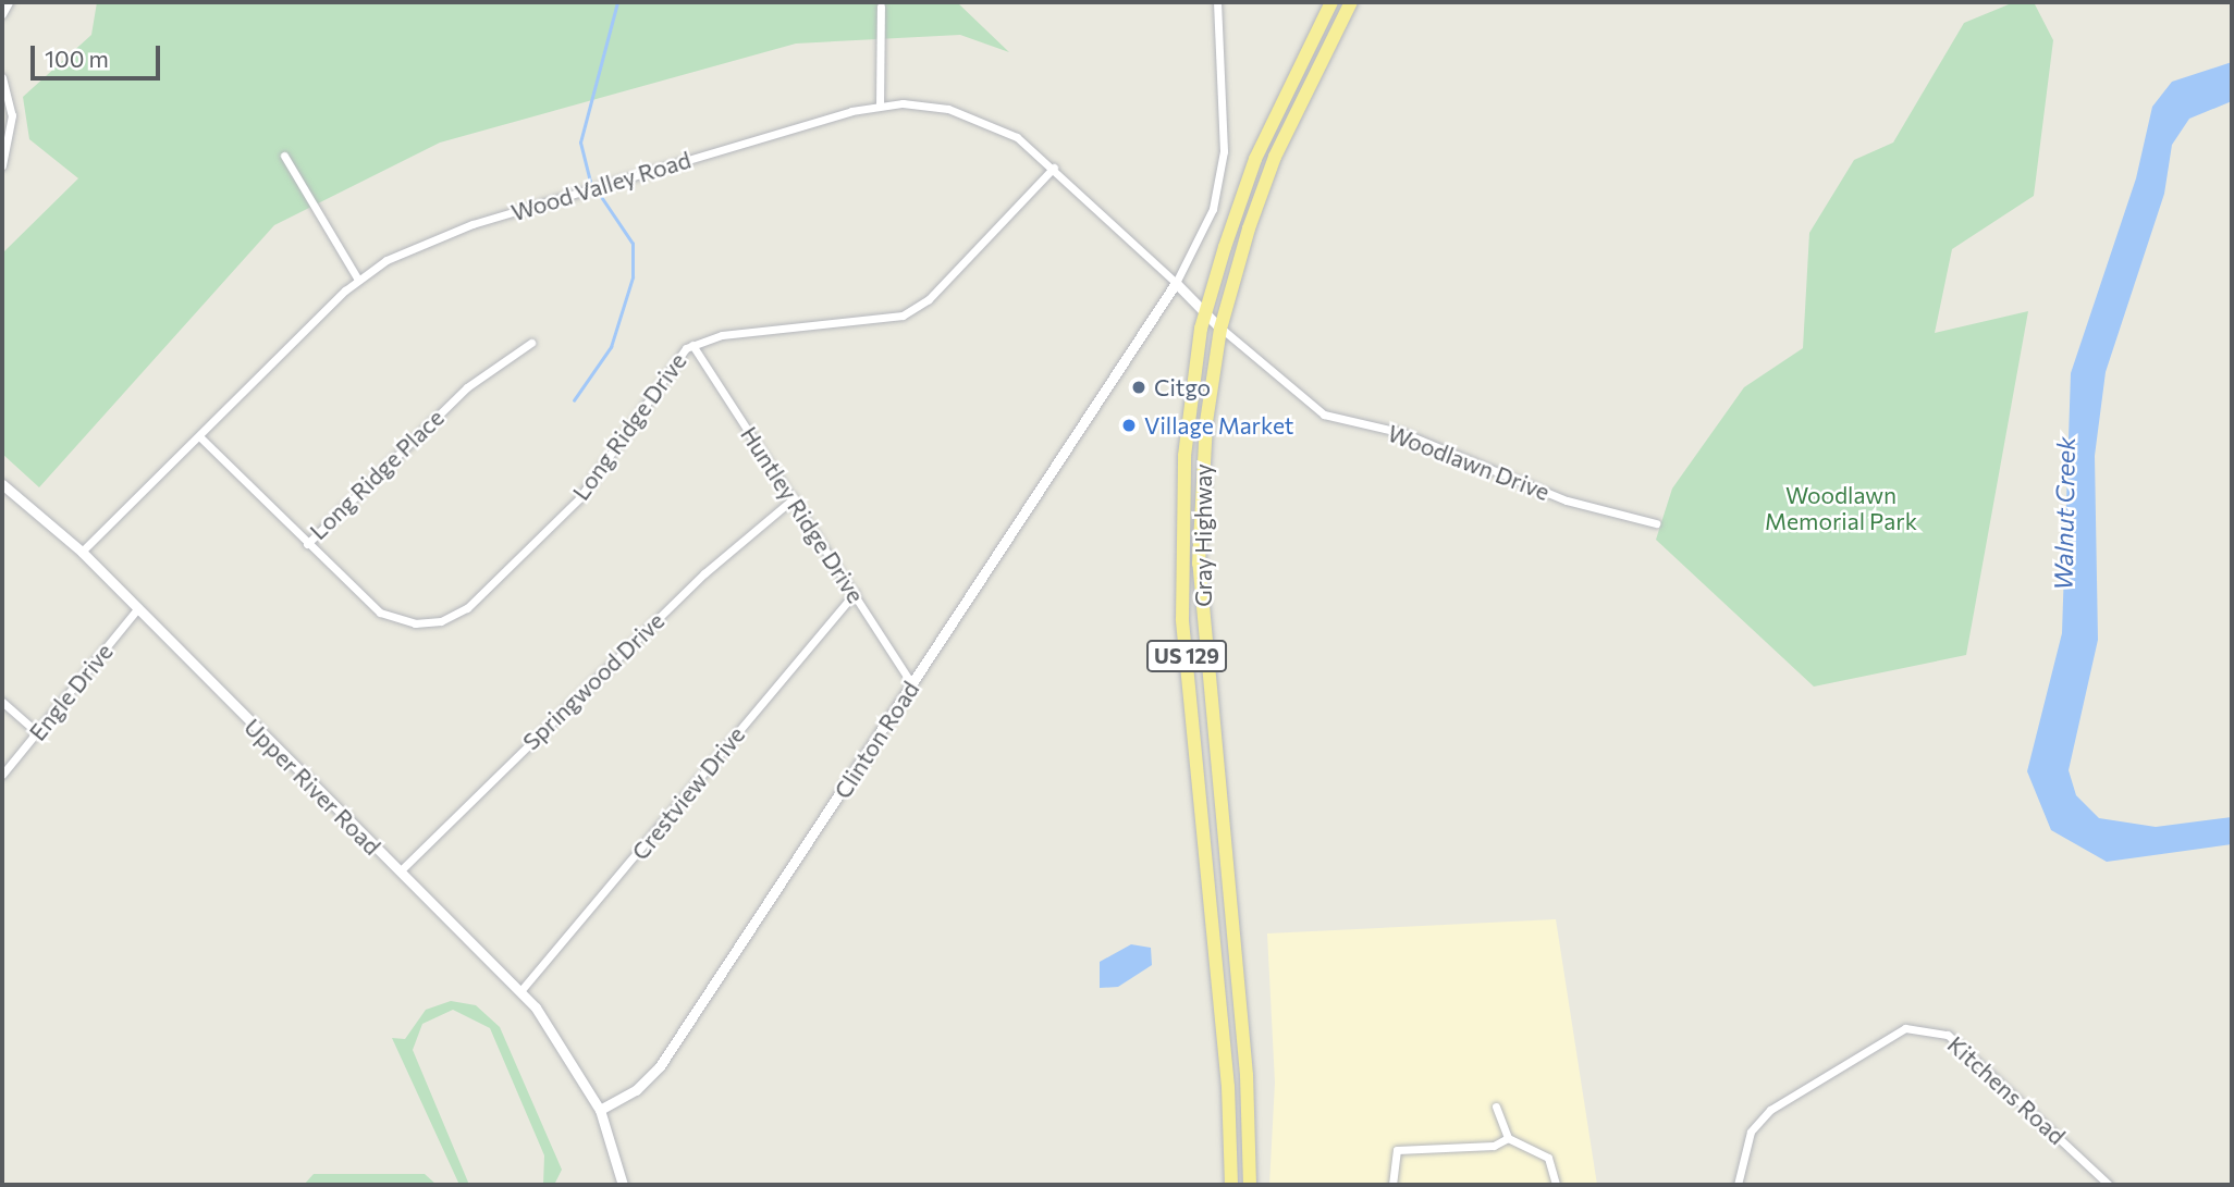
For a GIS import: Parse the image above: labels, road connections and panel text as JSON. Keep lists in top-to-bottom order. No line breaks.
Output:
{"streets":{"highway":["Gray Highway","US 129"],"street":["Wood Valley Road","Long Ridge Drive","Woodlawn Drive","Long Ridge Place","Huntley Ridge Drive","Springwood Drive","Engle Drive","Clinton Road","Upper River Road","Crestview Drive","Kitchens Road"]},"crossings":[["Wood Valley Road","Long Ridge Drive"],["Wood Valley Road","Long Ridge Place"],["Wood Valley Road","Clinton Road"],["Wood Valley Road","Upper River Road"],["Long Ridge Drive","Long Ridge Place"],["Long Ridge Drive","Huntley Ridge Drive"],["Woodlawn Drive","Gray Highway"],["Huntley Ridge Drive","Springwood Drive"],["Huntley Ridge Drive","Clinton Road"],["Huntley Ridge Drive","Crestview Drive"],["Springwood Drive","Upper River Road"],["Engle Drive","Upper River Road"],["Clinton Road","Upper River Road"],["Upper River Road","Crestview Drive"]],"water":["Walnut Creek"],"parks":["Woodlawn Memorial Park"],"places":["Citgo","Village Market"],"scale_bar":"100 m"}
